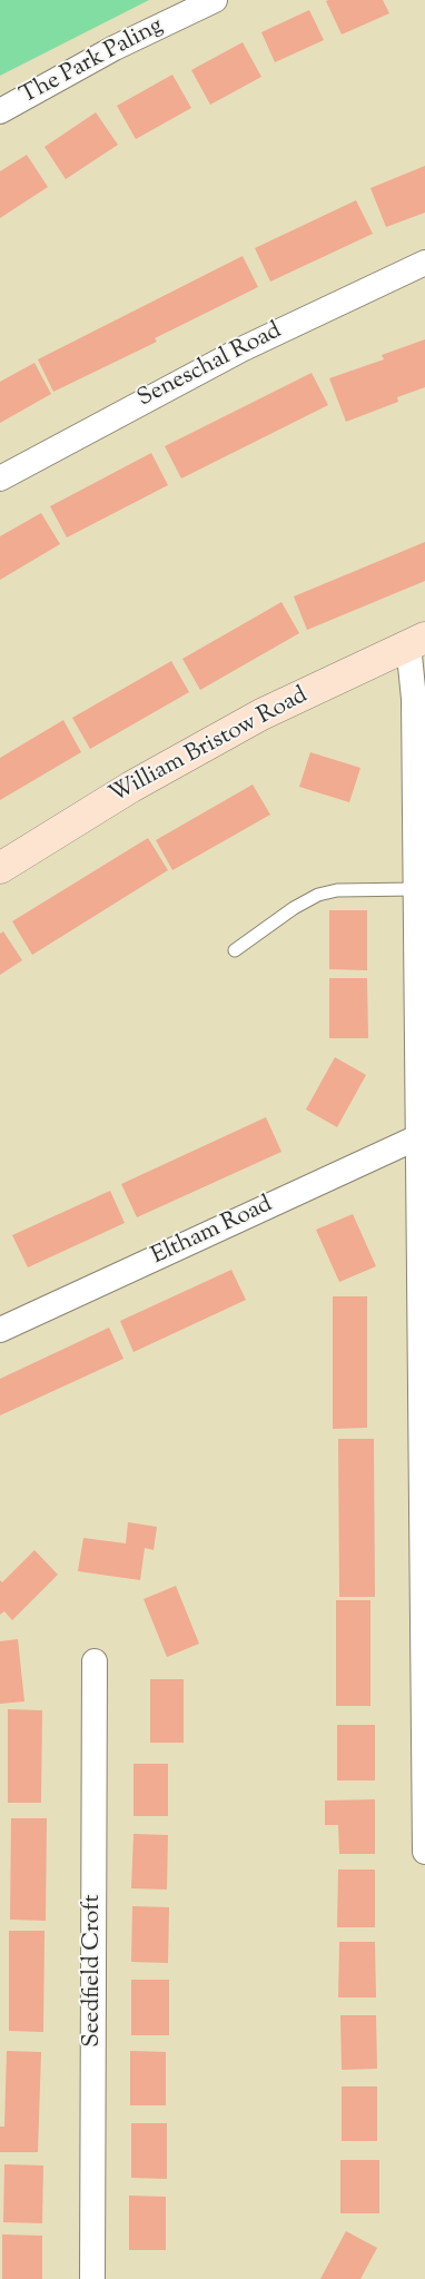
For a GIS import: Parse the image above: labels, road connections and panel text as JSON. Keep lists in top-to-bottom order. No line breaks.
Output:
{"streets":{"street":["The Park Paling","Seneschal Road","William Bristow Road","Eltham Road","Seedfield Croft"]}}
